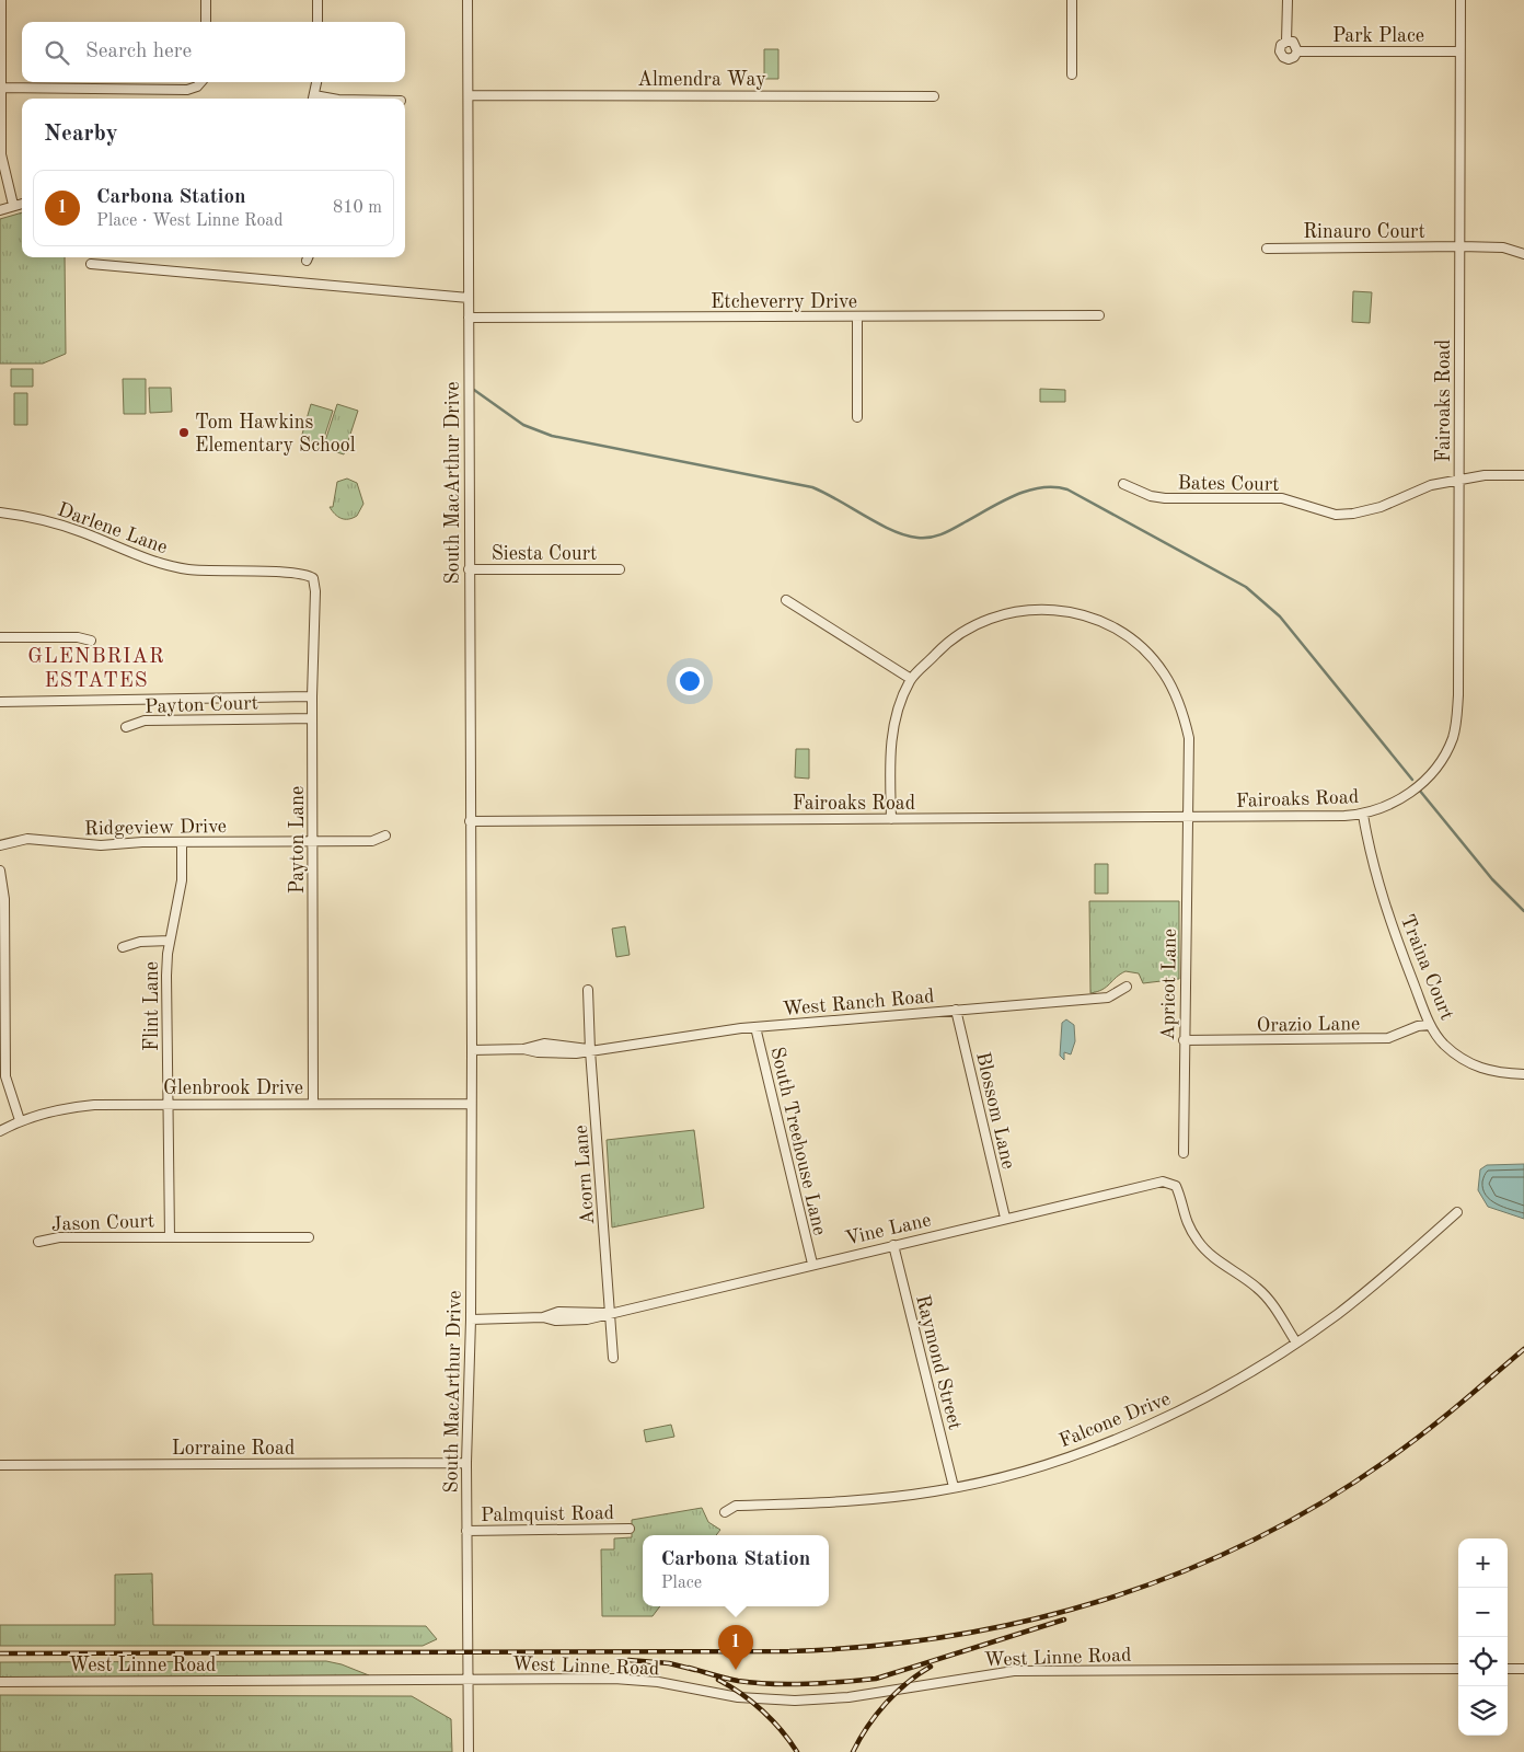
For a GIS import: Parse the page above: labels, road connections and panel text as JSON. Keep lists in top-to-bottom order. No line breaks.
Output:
{"streets":{"street":["Park Place","Almendra Way","Rinauro Court","Etcheverry Drive","Fairoaks Road","South MacArthur Drive","Bates Court","Darlene Lane","Siesta Court","Payton Court","Ridgeview Drive","Payton Lane","Traina Court","Apricot Lane","West Ranch Road","Flint Lane","Orazio Lane","Glenbrook Drive","Blossom Lane","South Treehouse Lane","Acorn Lane","Jason Court","Vine Lane","Raymond Street","Falcone Drive","Lorraine Road","Palmquist Road","West Linne Road"]},"crossings":[["Park Place","Fairoaks Road"],["Almendra Way","South MacArthur Drive"],["Rinauro Court","Fairoaks Road"],["Etcheverry Drive","South MacArthur Drive"],["Fairoaks Road","South MacArthur Drive"],["Fairoaks Road","Bates Court"],["Fairoaks Road","Traina Court"],["Fairoaks Road","Apricot Lane"],["South MacArthur Drive","Siesta Court"],["South MacArthur Drive","West Ranch Road"],["South MacArthur Drive","Glenbrook Drive"],["South MacArthur Drive","Vine Lane"],["South MacArthur Drive","Lorraine Road"],["South MacArthur Drive","Palmquist Road"],["South MacArthur Drive","West Linne Road"],["Darlene Lane","Payton Lane"],["Payton Court","Payton Lane"],["Ridgeview Drive","Payton Lane"],["Ridgeview Drive","Flint Lane"],["Payton Lane","Glenbrook Drive"],["Traina Court","Orazio Lane"],["Apricot Lane","Orazio Lane"],["West Ranch Road","Blossom Lane"],["West Ranch Road","South Treehouse Lane"],["West Ranch Road","Acorn Lane"],["Flint Lane","Glenbrook Drive"],["Flint Lane","Jason Court"],["Blossom Lane","Vine Lane"],["South Treehouse Lane","Vine Lane"],["Acorn Lane","Vine Lane"],["Vine Lane","Raymond Street"],["Vine Lane","Falcone Drive"],["Raymond Street","Falcone Drive"]],"districts":["GLENBRIAR ESTATES"],"places":["Tom Hawkins Elementary School"],"page":{"search":"Search here","heading":"Nearby","list":[{"mark":"1","name":"Carbona Station","note":"Place · West Linne Road","value":"810 m"}],"popup":["Carbona Station","Place"],"map_buttons":["+","−"],"pins":"1"}}
